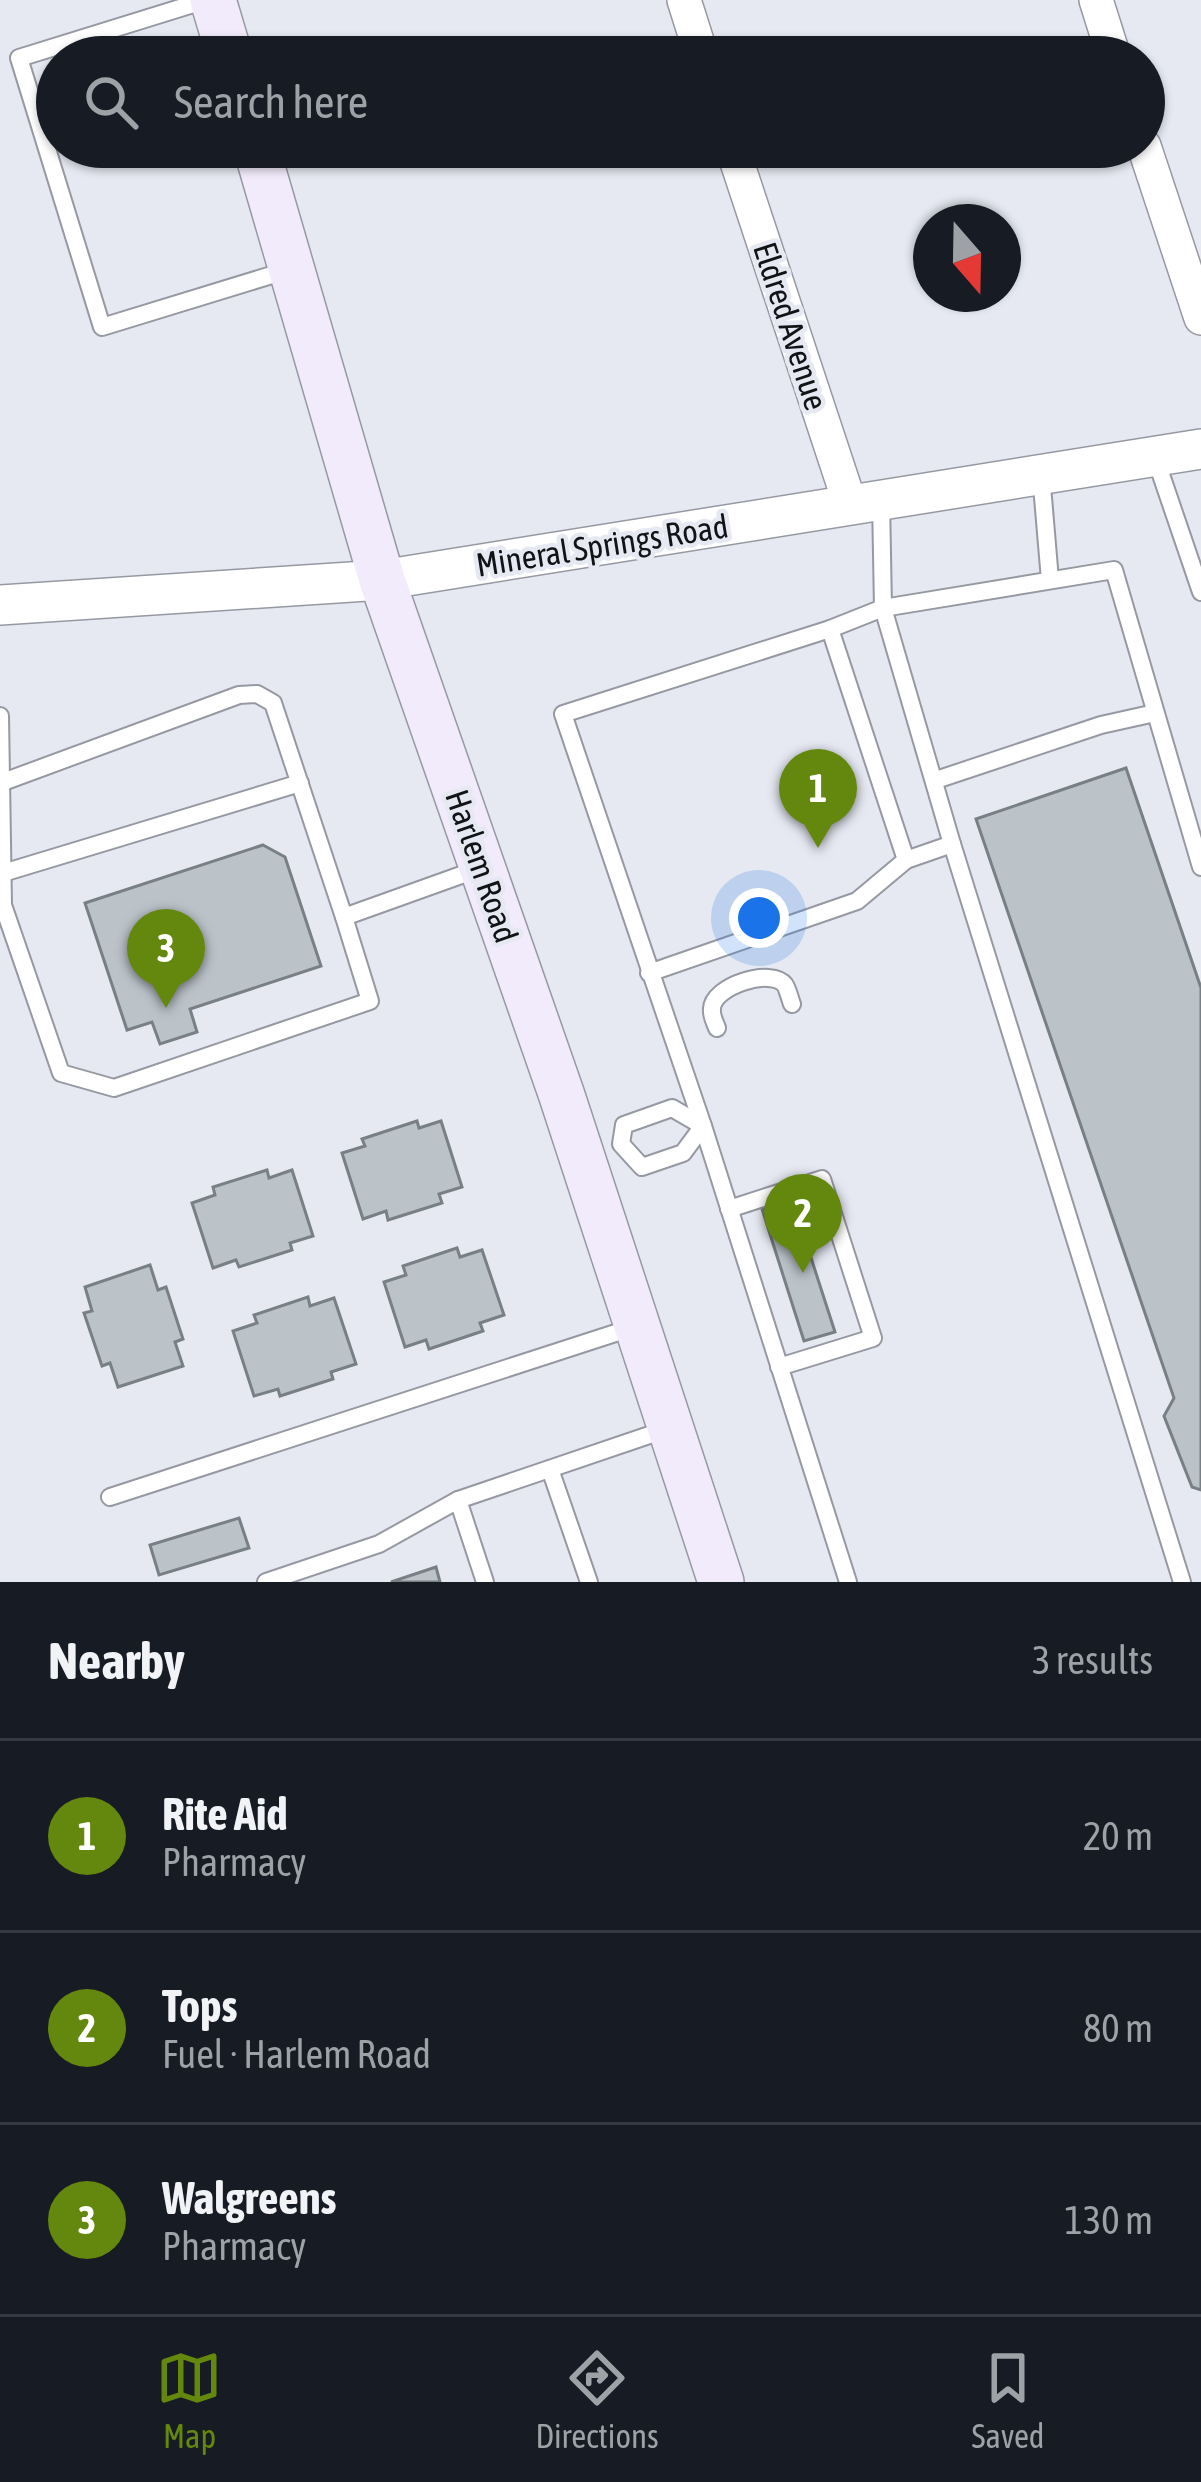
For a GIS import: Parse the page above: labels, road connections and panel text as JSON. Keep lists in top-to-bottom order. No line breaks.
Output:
{"streets":{"main road":["Harlem Road"],"street":["Eldred Avenue","Mineral Springs Road"]},"crossings":[["Eldred Avenue","Mineral Springs Road"],["Mineral Springs Road","Harlem Road"]],"north":"bottom","page":{"search":"Search here","pins":["1","3","2"],"heading":["Nearby","3 results"],"list":[{"mark":"1","name":"Rite Aid","note":"Pharmacy","value":"20 m"},{"mark":"2","name":"Tops","note":"Fuel · Harlem Road","value":"80 m"},{"mark":"3","name":"Walgreens","note":"Pharmacy","value":"130 m"}],"nav":["Map","Directions","Saved"]}}
